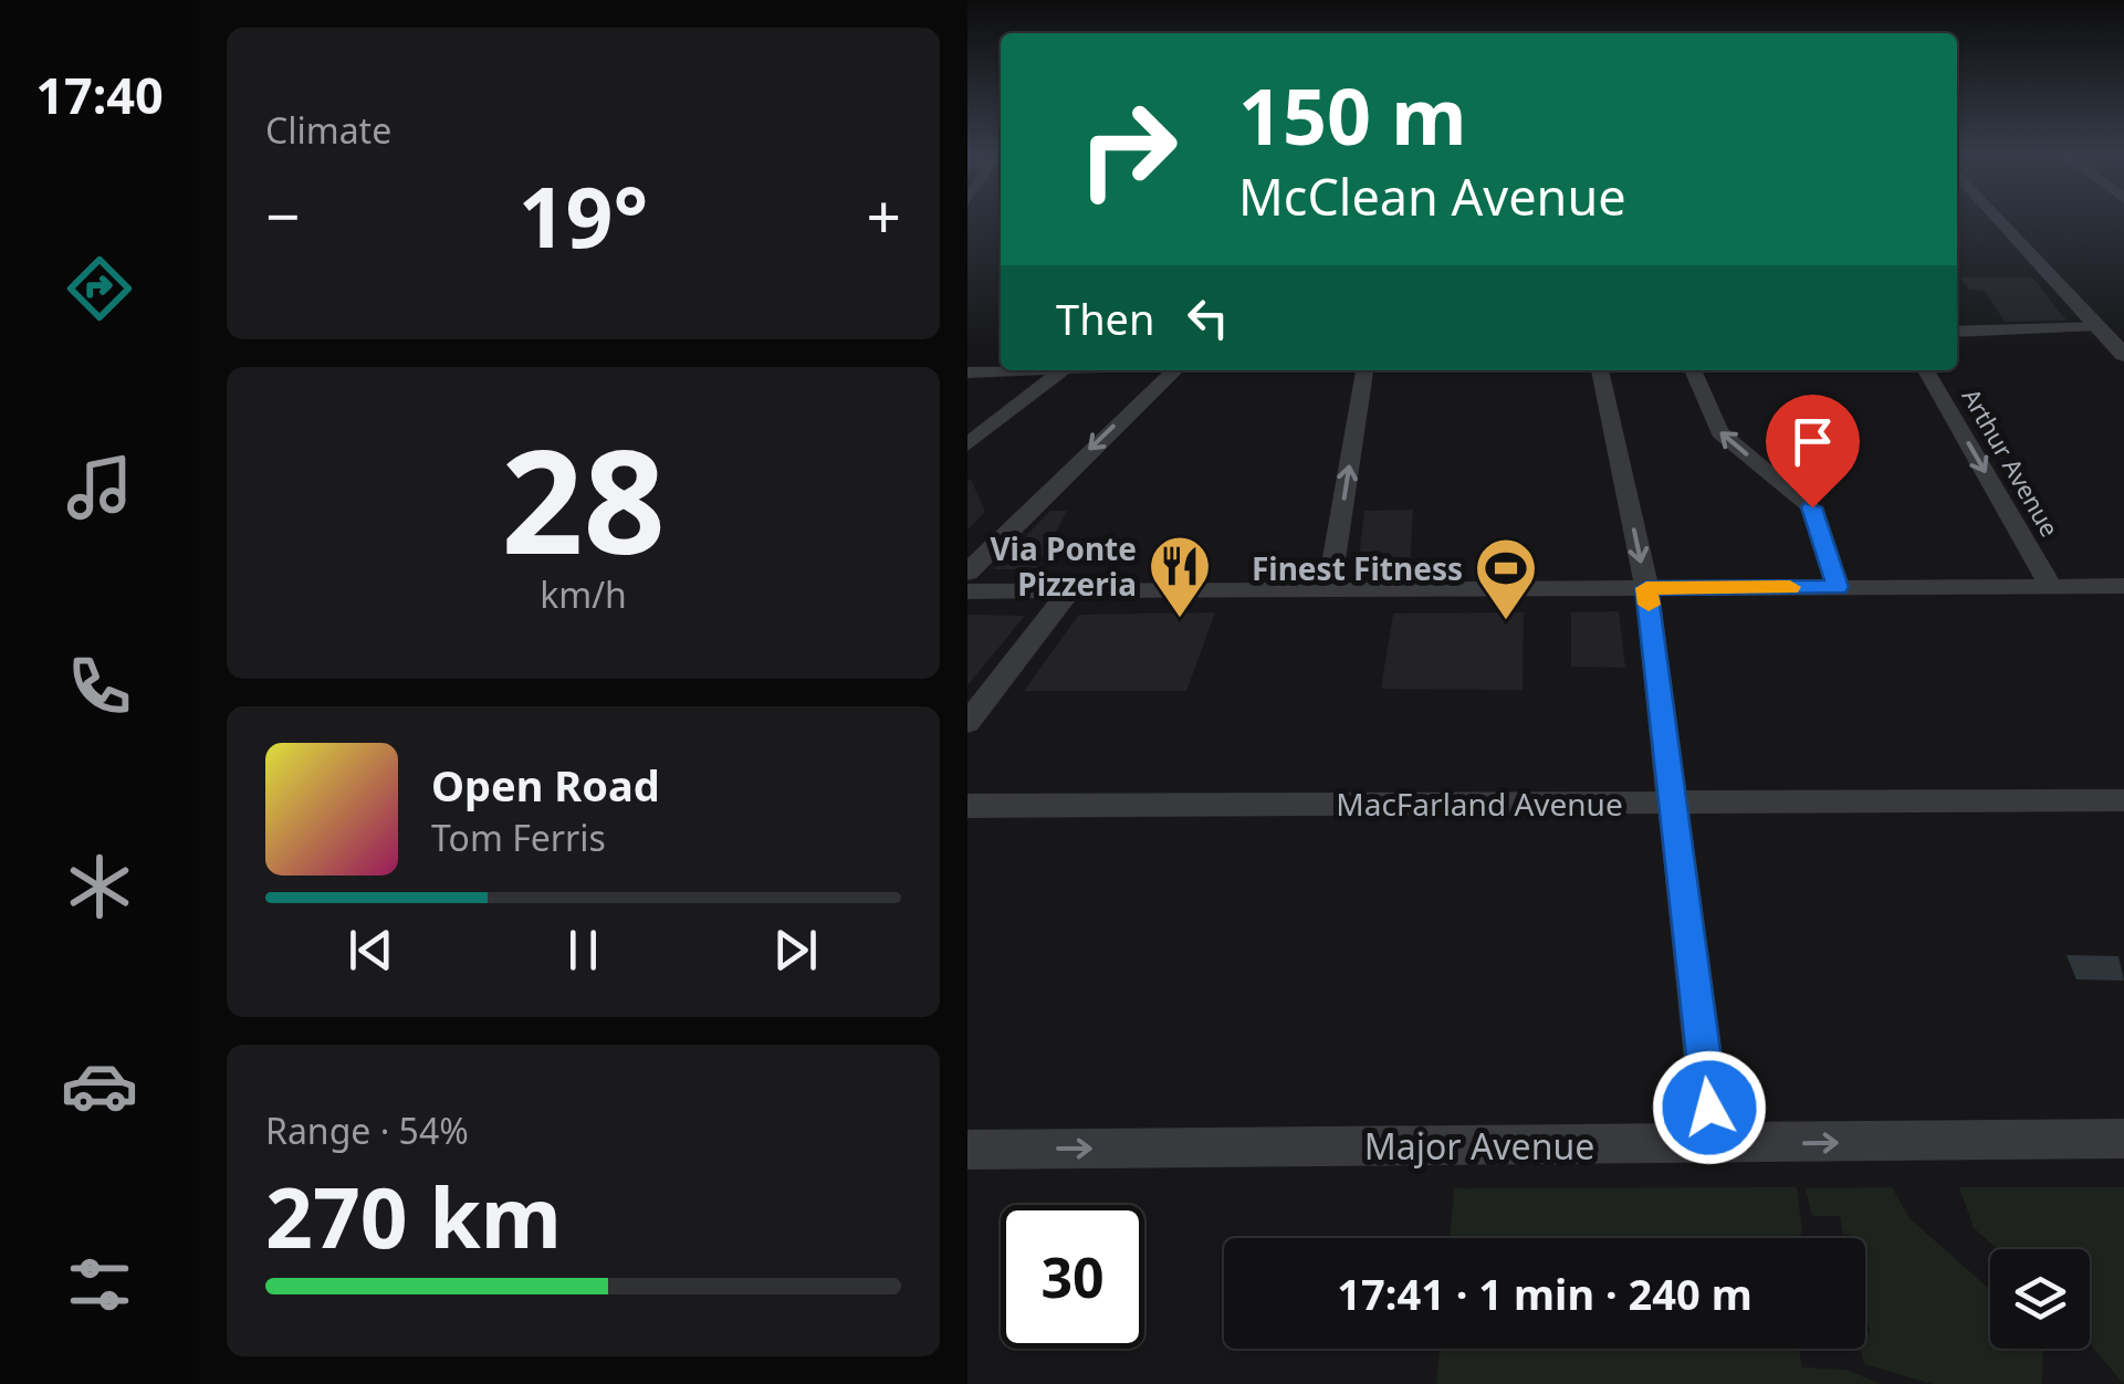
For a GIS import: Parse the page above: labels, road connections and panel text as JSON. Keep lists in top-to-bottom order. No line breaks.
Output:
{"streets":{"street":["Arthur Avenue","MacFarland Avenue","Major Avenue"]},"one_way":["Major Avenue"],"places":{"restaurant":["Via Ponte Pizzeria"],"sports":["Finest Fitness"]},"page":{"tabs":"17:40","tile":["Climate",["28","km/h"],["Range · 54%","270 km"]],"turn":["150 m","McClean Avenue"],"heat":["−","19°","+"],"then":"Then","song":["Open Road","Tom Ferris"],"limit":"30","trip":"17:41 · 1 min · 240 m"}}
